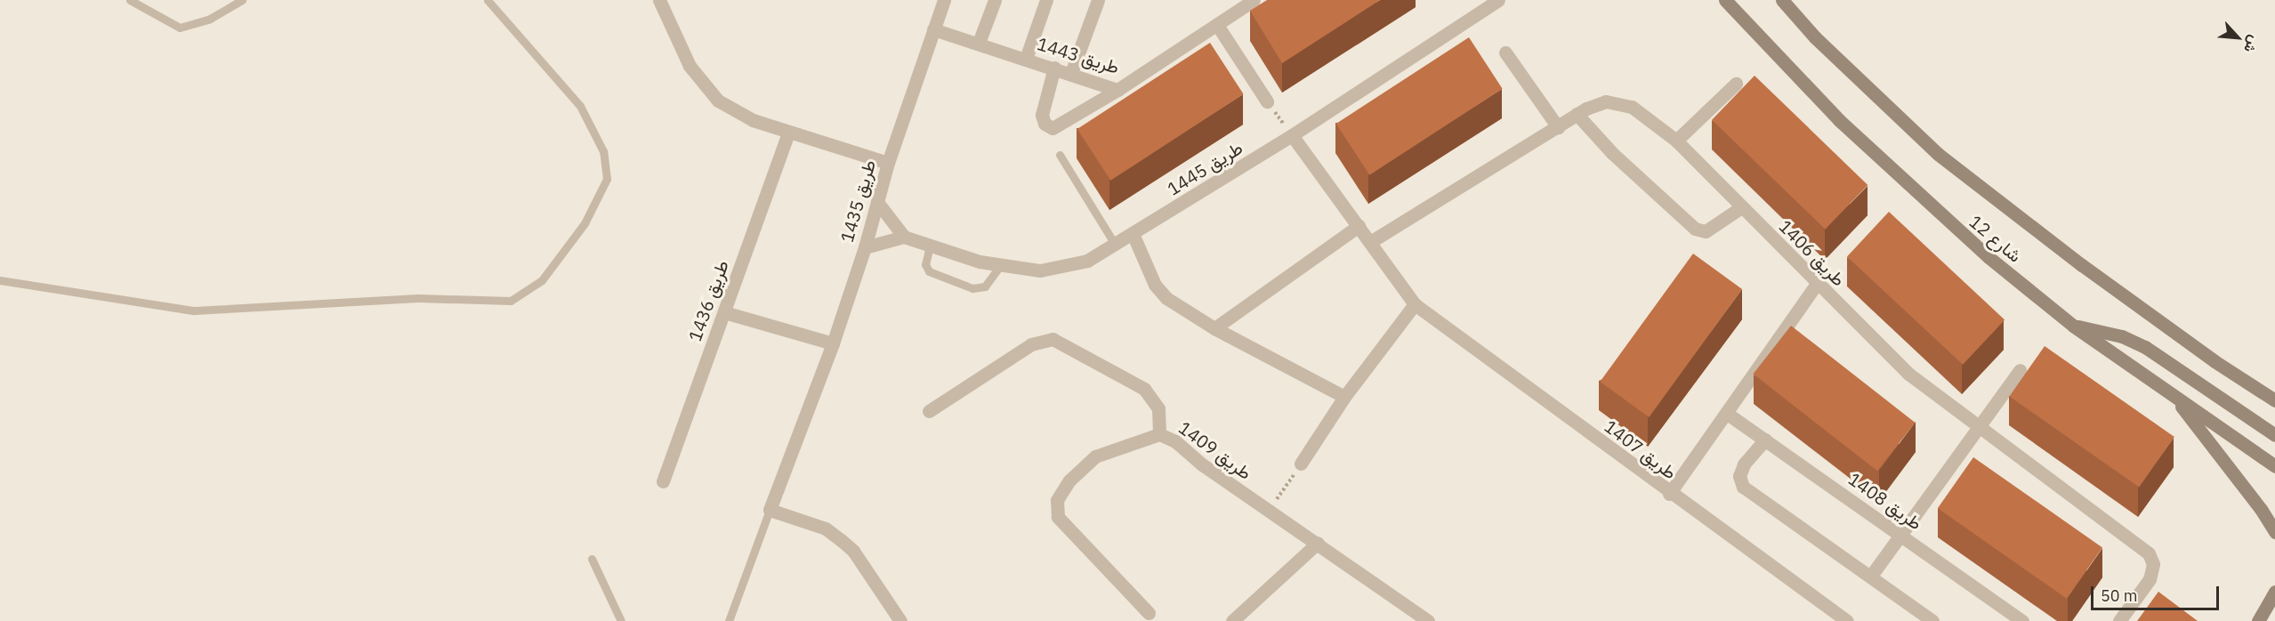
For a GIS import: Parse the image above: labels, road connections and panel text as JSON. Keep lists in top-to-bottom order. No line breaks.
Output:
{"streets":{"street":["طريق 1443","طريق 1445","طريق 1435","شارع 12","طريق 1406","طريق 1436","طريق 1407","طريق 1409","طريق 1408"]},"crossings":[["طريق 1443","طريق 1435"],["طريق 1445","طريق 1407"],["طريق 1406","طريق 1407"]],"scale_bar":"50 m","north":"bottom right"}
